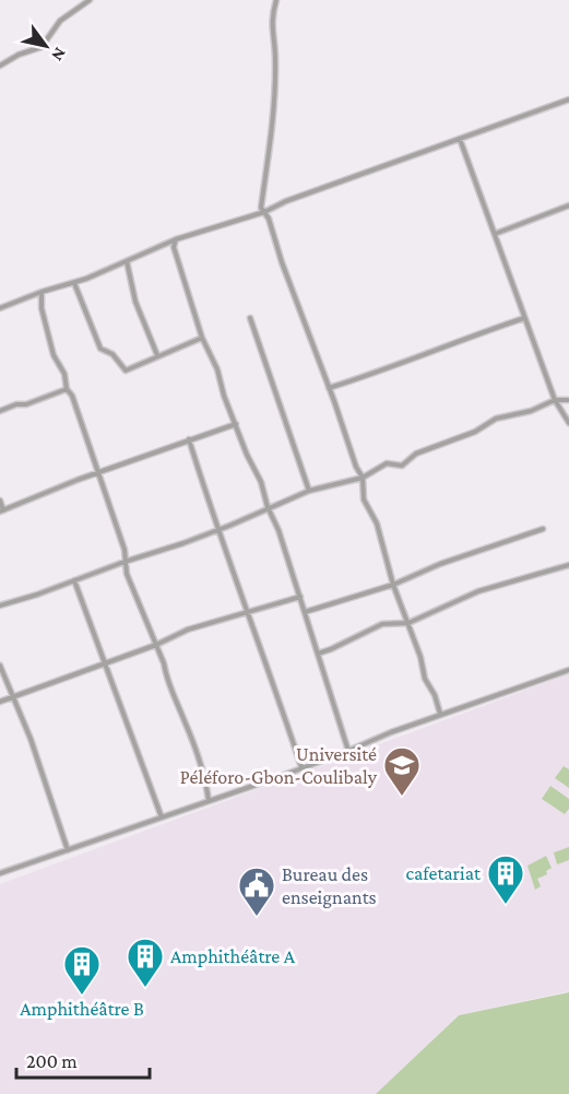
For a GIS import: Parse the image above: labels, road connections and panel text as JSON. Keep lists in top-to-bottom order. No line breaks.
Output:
{"places":{"school or university":["Université Péléforo-Gbon-Coulibaly"],"building":["cafetariat","Amphithéâtre A","Amphithéâtre B"],"public building":["Bureau des enseignants"]},"scale_bar":"200 m","north":"bottom right"}
